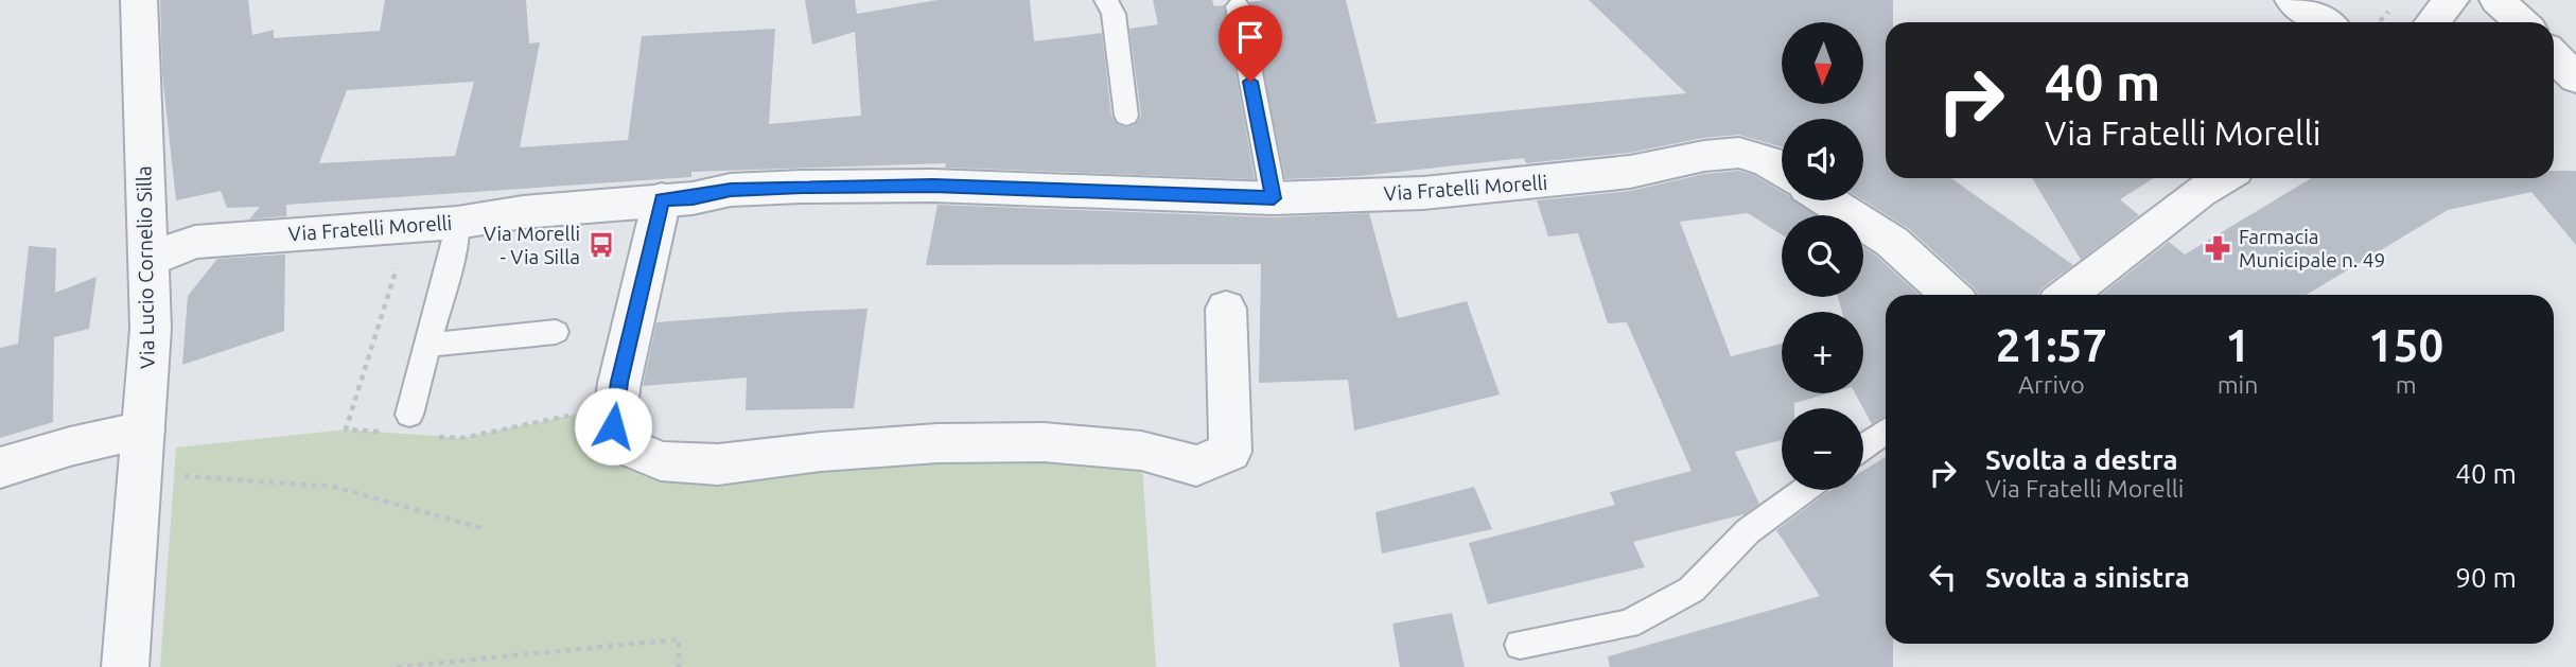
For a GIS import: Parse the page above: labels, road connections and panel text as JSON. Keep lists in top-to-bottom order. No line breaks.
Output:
{"streets":{"street":["Via Fratelli Morelli","Via Lucio Cornelio Silla"]},"crossings":[["Via Fratelli Morelli","Via Lucio Cornelio Silla"]],"places":{"bus stop":["Via Morelli - Via Silla"],"pharmacy":["Farmacia Municipale n. 49"]},"north":"bottom","page":{"map_buttons":["+","−"],"turn":["40 m","Via Fratelli Morelli"],"eta":["21:57","Arrivo","1","min","150","m"],"list":[{"name":"Svolta a destra","note":"Via Fratelli Morelli","value":"40 m"},{"name":"Svolta a sinistra","value":"90 m"}]}}
